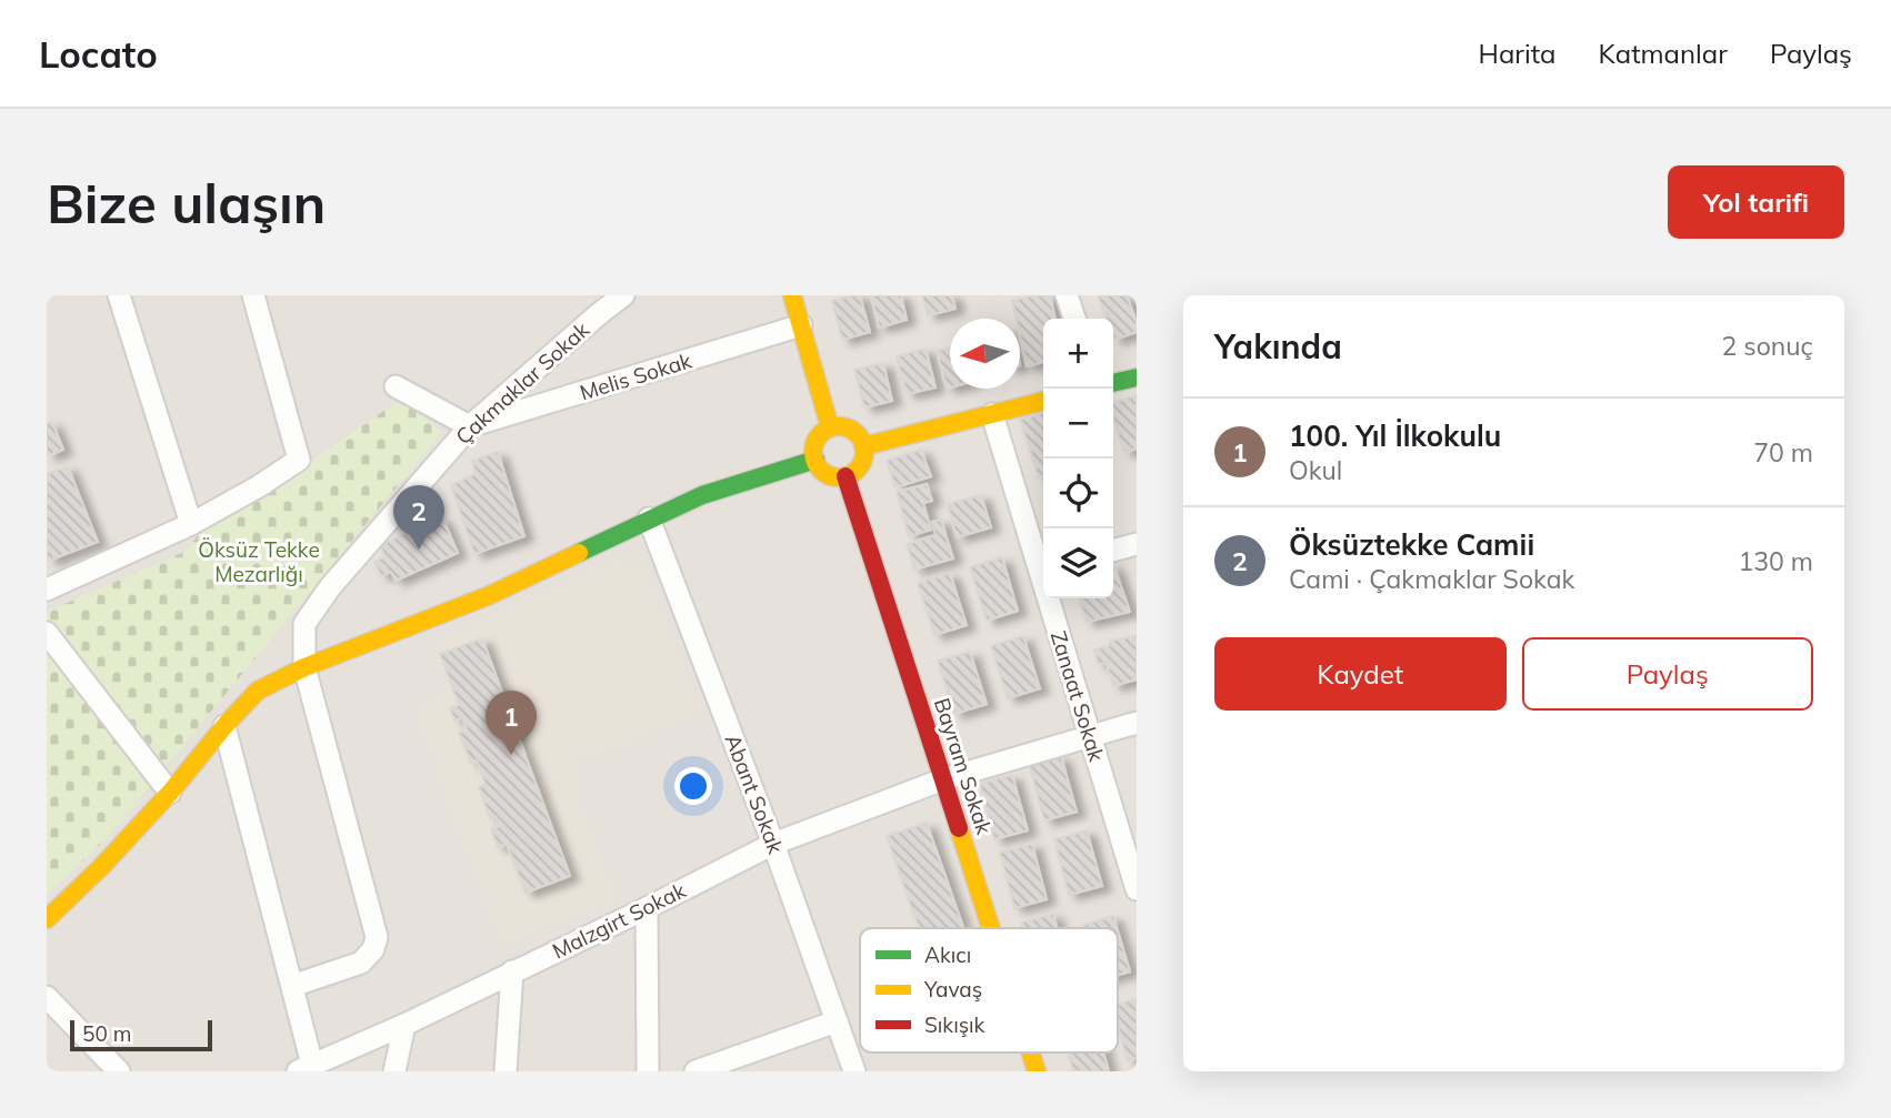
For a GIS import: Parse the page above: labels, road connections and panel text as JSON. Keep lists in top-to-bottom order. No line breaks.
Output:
{"streets":{"main road":["Bayram Sokak"],"street":["Melis Sokak","Çakmaklar Sokak","Zanaat Sokak","Abant Sokak","Malzgirt Sokak"]},"crossings":[["Melis Sokak","Çakmaklar Sokak"],["Zanaat Sokak","Malzgirt Sokak"],["Bayram Sokak","Malzgirt Sokak"],["Abant Sokak","Malzgirt Sokak"]],"parks":["Öksüz Tekke Mezarlığı"],"legend":["Akıcı","Yavaş","Sıkışık"],"scale_bar":"50 m","north":"left","page":{"header":"Locato","nav":["Harita","Katmanlar","Paylaş"],"buttons":["Yol tarifi",["Kaydet","Paylaş"]],"title":"Bize ulaşın","heading":["Yakında","2 sonuç"],"map_buttons":["+","−"],"list":[{"mark":"1","name":"100. Yıl İlkokulu","note":"Okul","value":"70 m"},{"mark":"2","name":"Öksüztekke Camii","note":"Cami · Çakmaklar Sokak","value":"130 m"}],"pins":["2","1"],"scale":"50 m"}}
